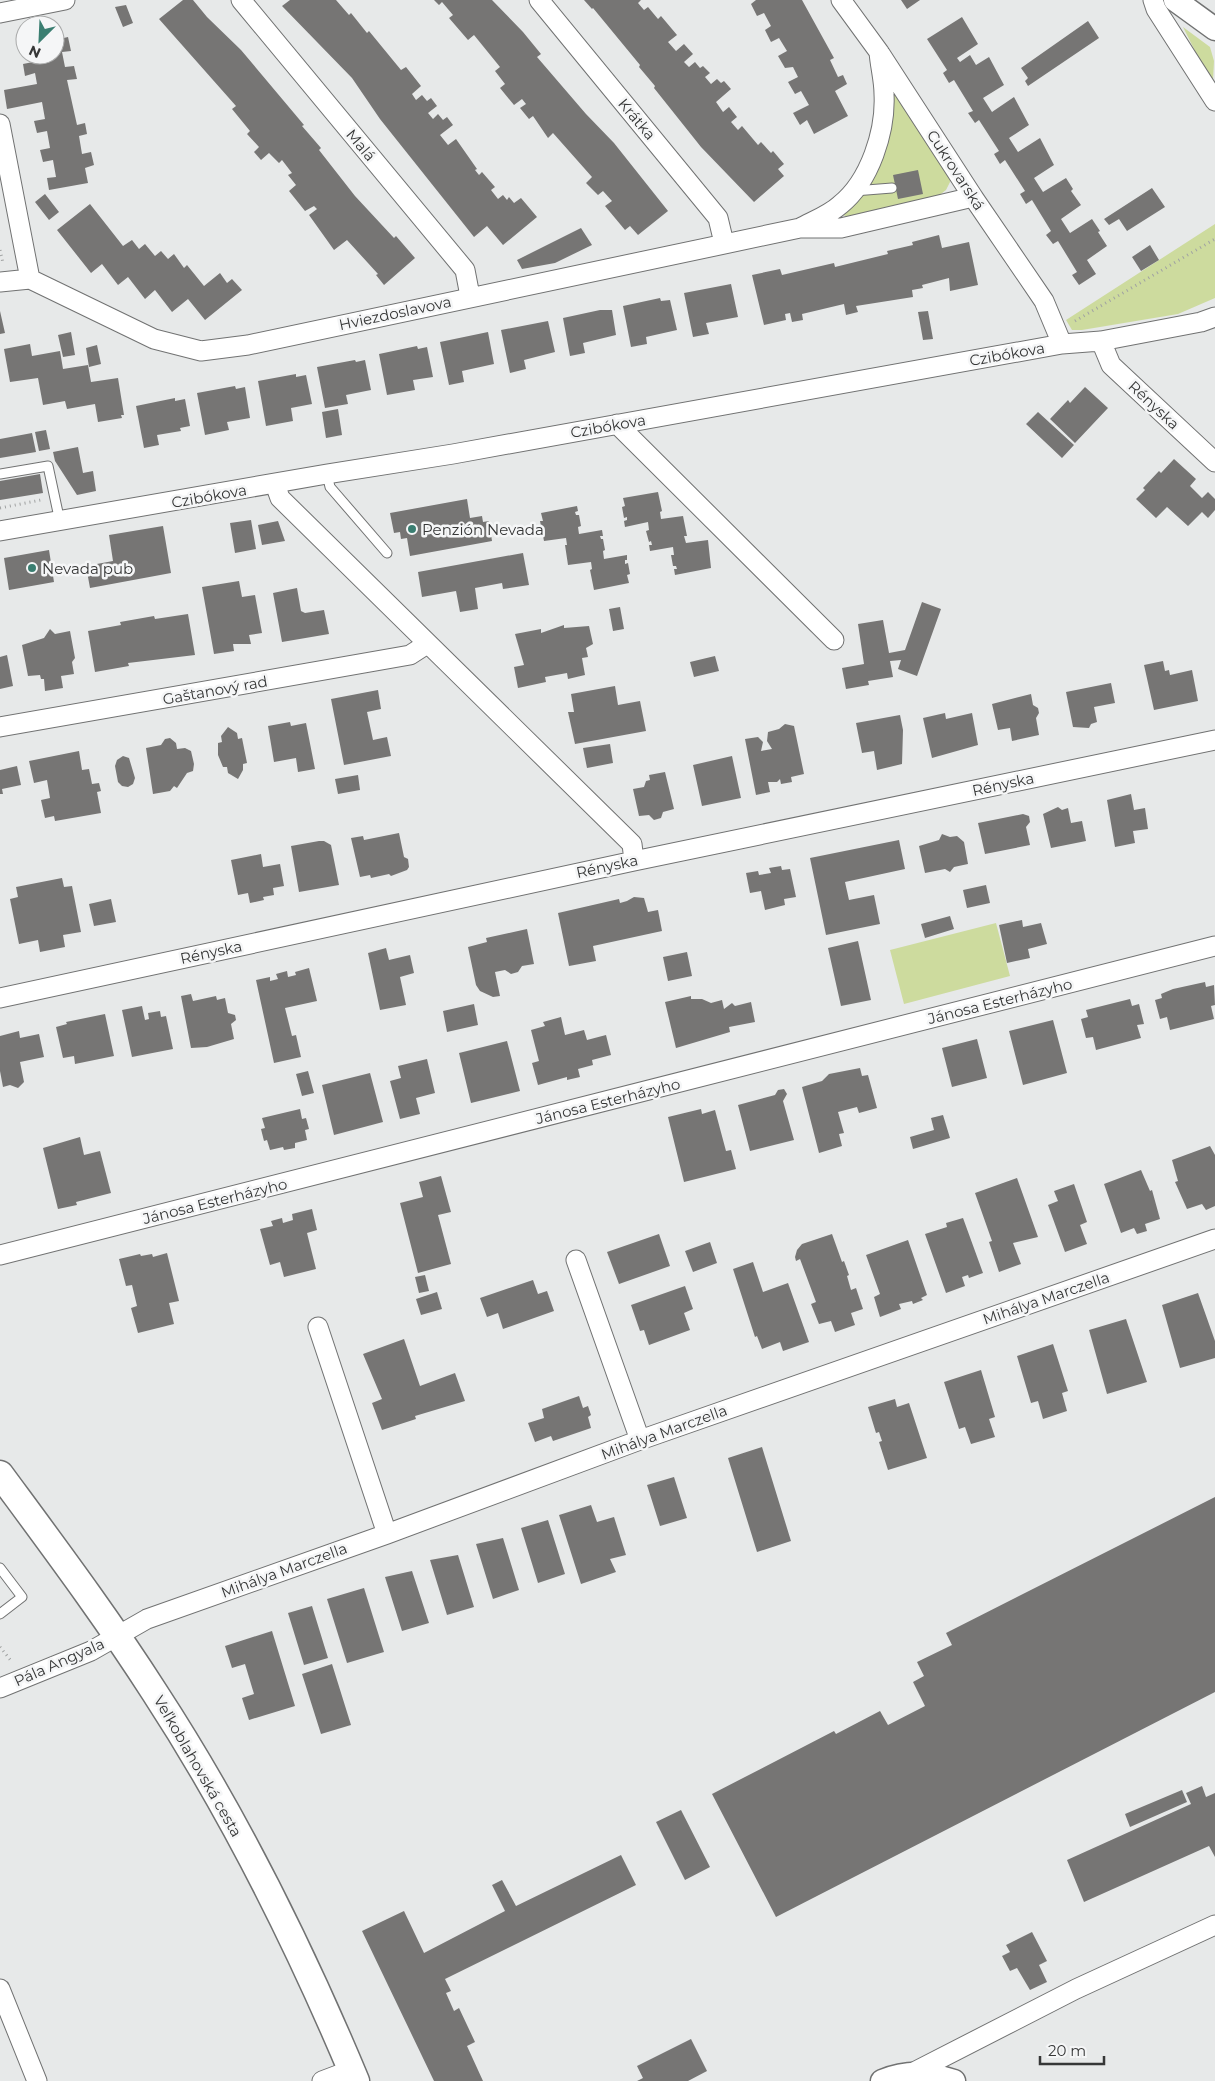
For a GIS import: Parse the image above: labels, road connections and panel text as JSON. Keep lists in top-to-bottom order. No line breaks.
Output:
{"streets":{"main road":["Veľkoblahovská cesta"],"street":["Krátka","Malá","Cukrovarská","Hviezdoslavova","Czibókova","Rényska","Gaštanový rad","Jánosa Esterházyho","Mihálya Marczella","Pála Angyala"]},"crossings":[["Krátka","Hviezdoslavova"],["Malá","Hviezdoslavova"],["Cukrovarská","Hviezdoslavova"],["Cukrovarská","Czibókova"],["Czibókova","Rényska"],["Mihálya Marczella","Pála Angyala"],["Mihálya Marczella","Veľkoblahovská cesta"],["Pála Angyala","Veľkoblahovská cesta"]],"places":["Penzión Nevada","Nevada pub"],"scale_bar":"20 m","north":"bottom left"}
